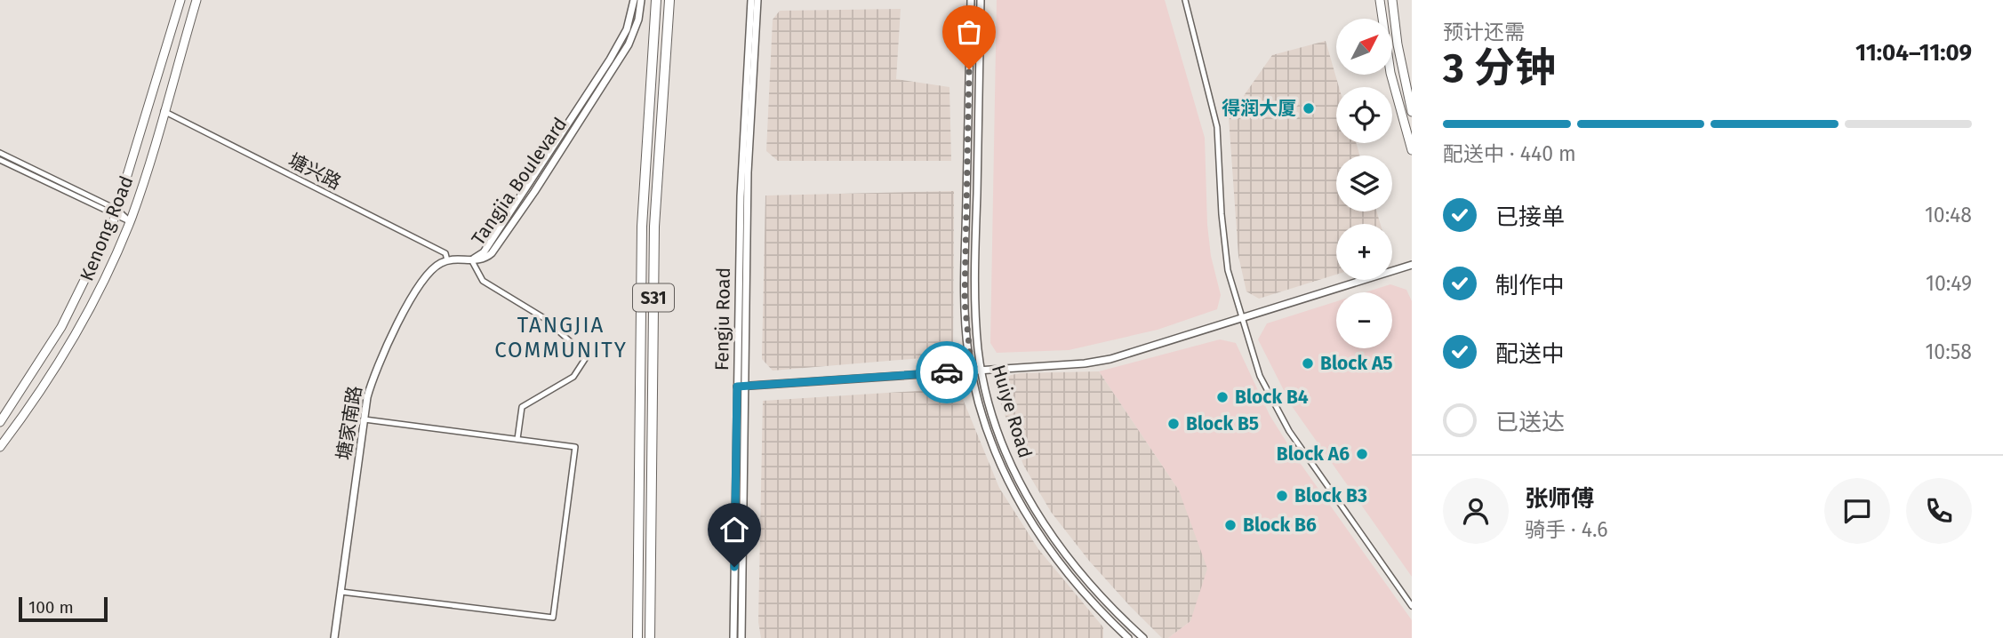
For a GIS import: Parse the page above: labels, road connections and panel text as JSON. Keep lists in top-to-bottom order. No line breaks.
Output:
{"streets":{"highway":["S31"],"main road":["Kenong Road"],"street":["塘兴路","Tangjia Boulevard","Fengju Road","Huiye Road","塘家南路"]},"crossings":[["塘兴路","Kenong Road"],["塘兴路","塘家南路"]],"districts":["TANGJIA COMMUNITY"],"places":["得润大厦","Block A5","Block B4","Block B5","Block A6","Block B3","Block B6"],"scale_bar":"100 m","north":"top right","page":{"heading":["3 分钟","预计还需","11:04–11:09"],"panel":["张师傅","骑手 · 4.6"],"map_buttons":["+","−"],"bar":"配送中 · 440 m","list":[["已接单","10:48"],["制作中","10:49"],["配送中","10:58"],"已送达"],"scale":"100 m"}}
